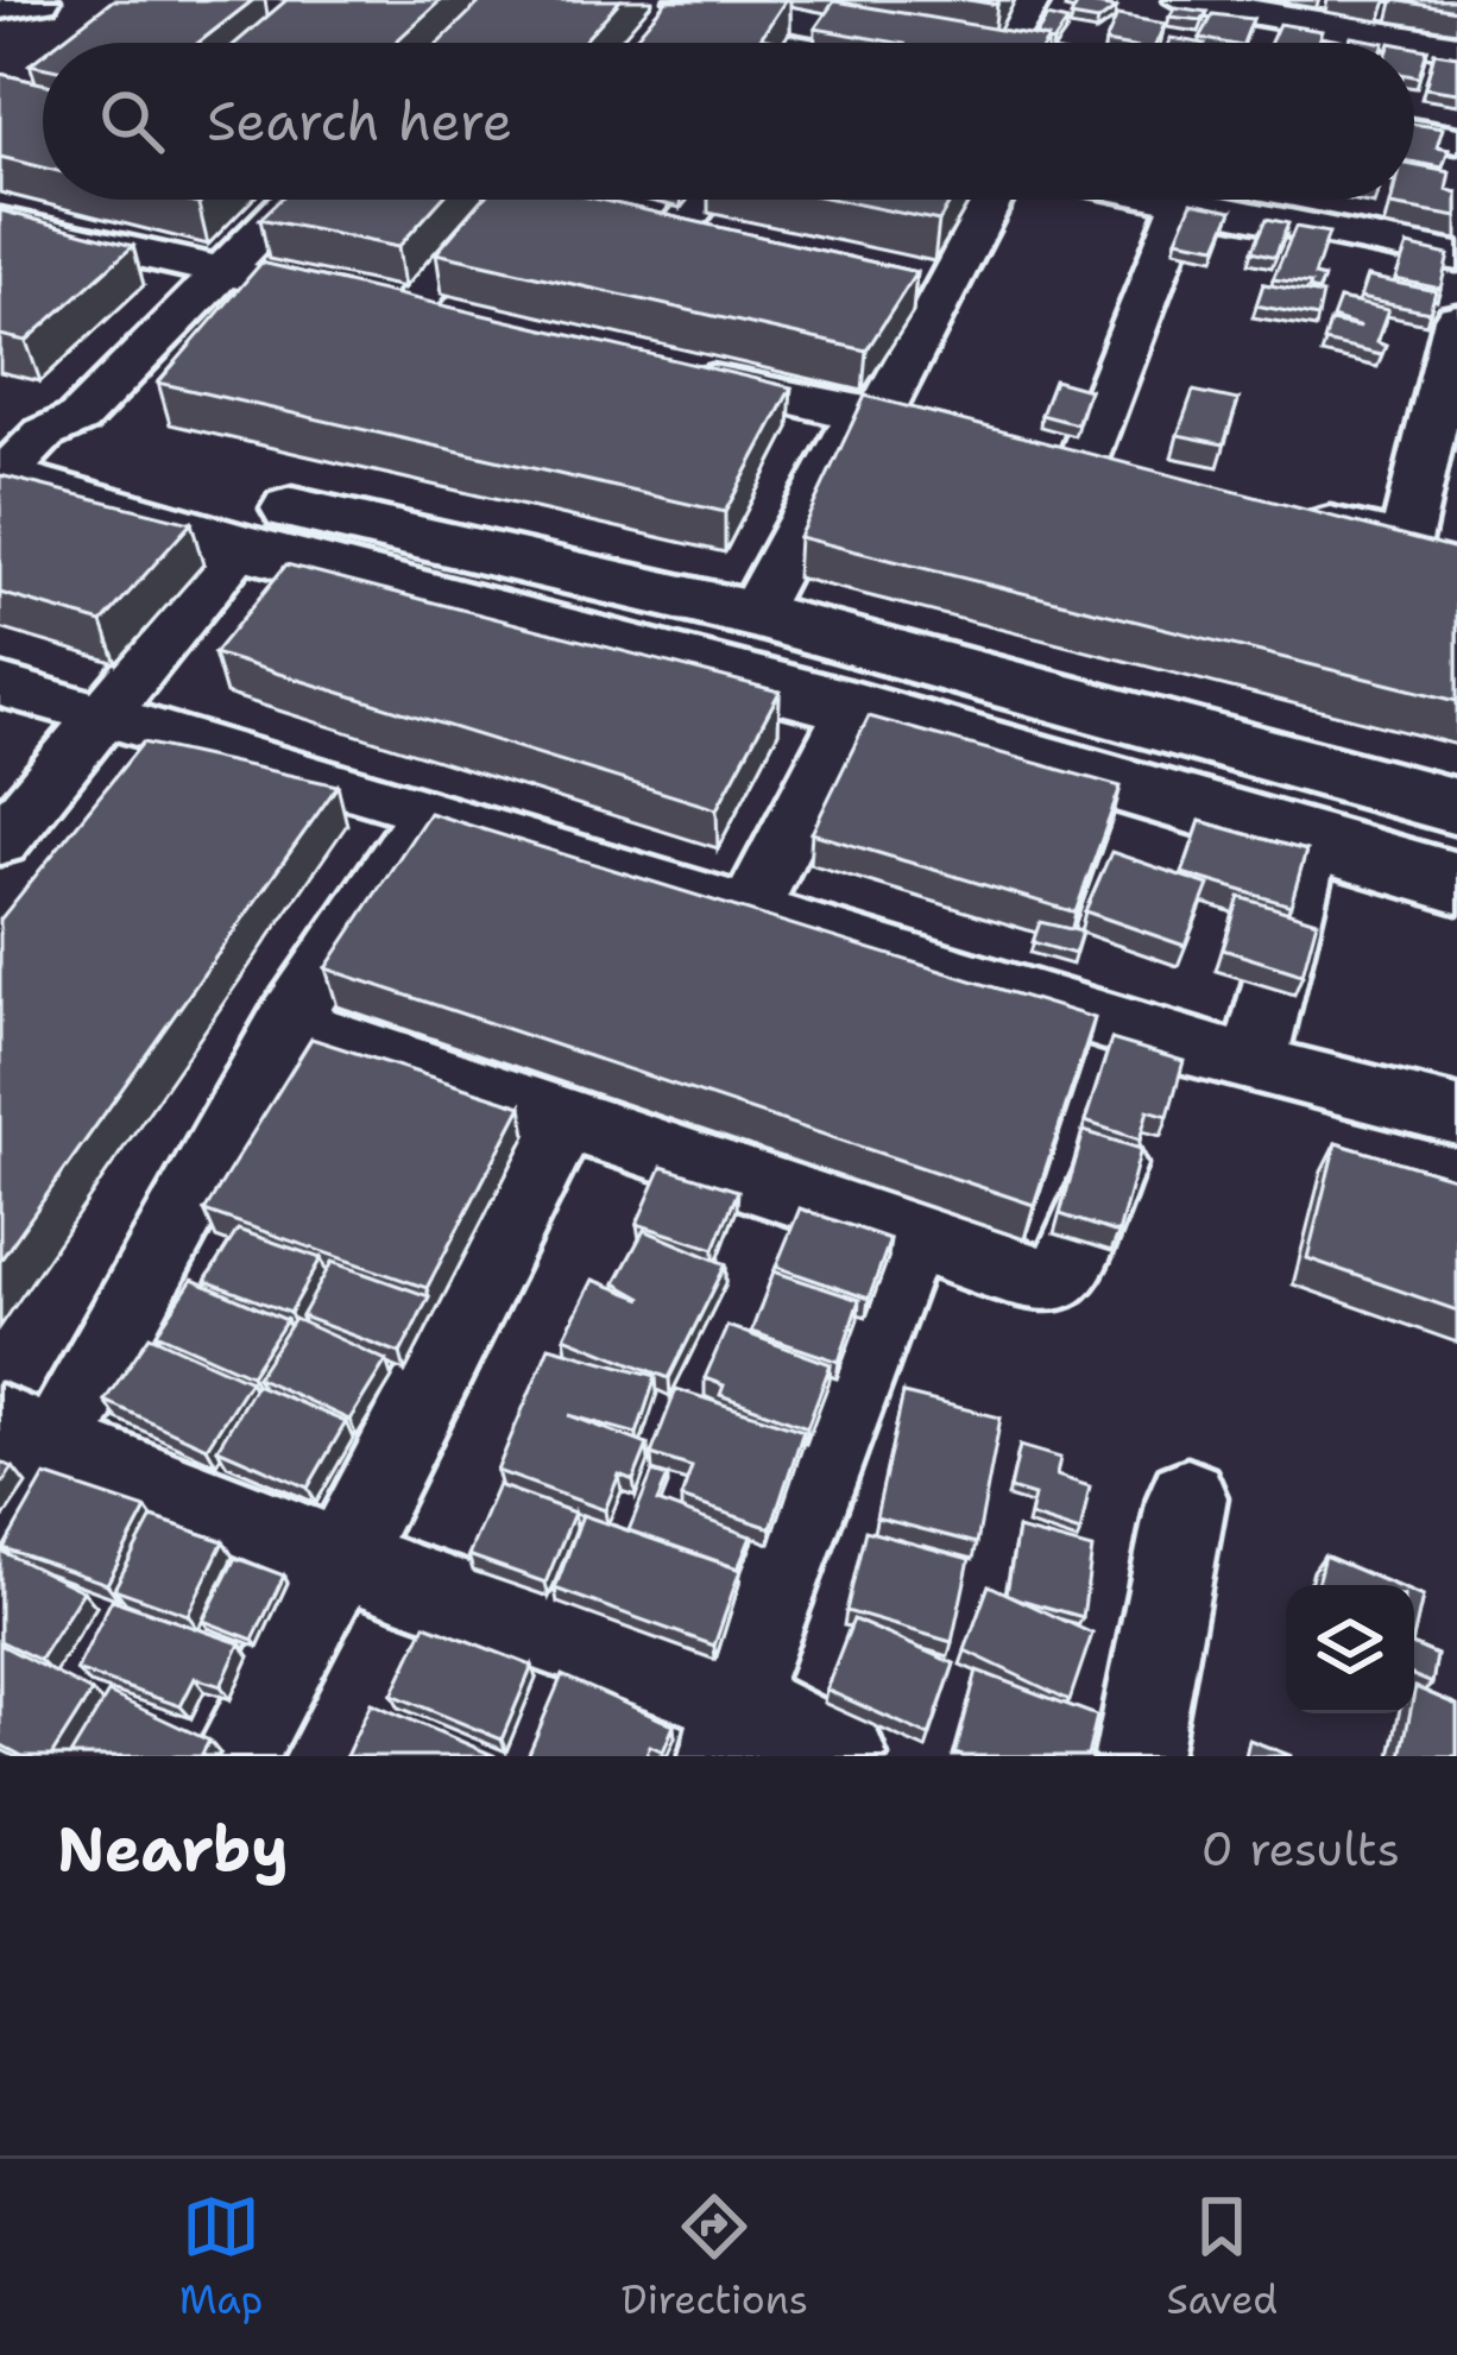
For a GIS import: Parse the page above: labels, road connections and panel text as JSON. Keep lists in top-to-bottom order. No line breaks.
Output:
{"page":{"search":"Search here","heading":["Nearby","0 results"],"nav":["Map","Directions","Saved"]}}
